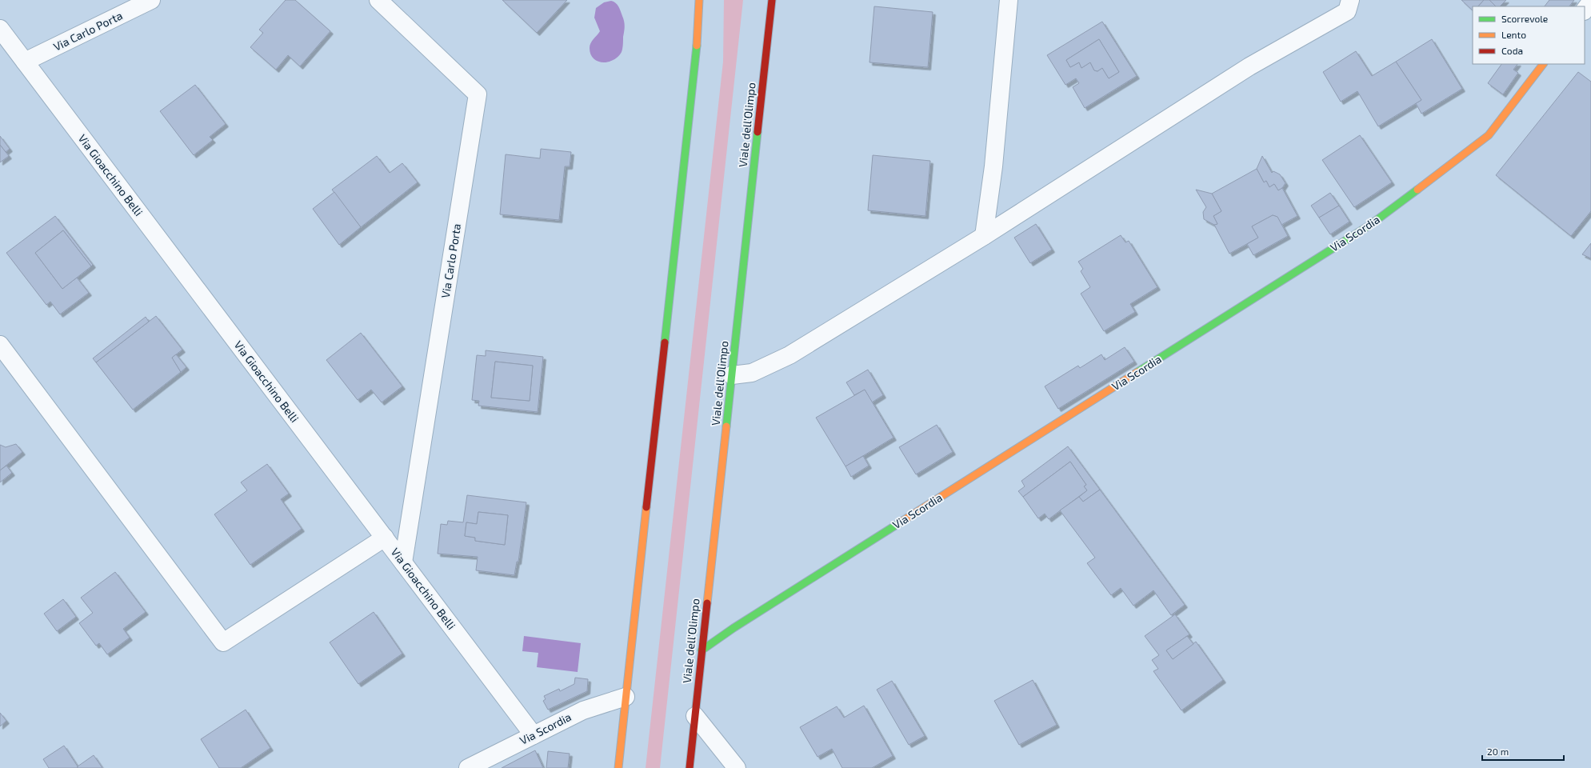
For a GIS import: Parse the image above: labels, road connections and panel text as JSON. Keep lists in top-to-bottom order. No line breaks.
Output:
{"streets":{"street":["Via Carlo Porta","Viale dell'Olimpo","Via Gioacchino Belli","Via Scordia"]},"crossings":[["Via Carlo Porta","Via Gioacchino Belli"],["Viale dell'Olimpo","Via Scordia"],["Via Gioacchino Belli","Via Scordia"]],"legend":["Scorrevole","Lento","Coda"],"scale_bar":"20 m"}
